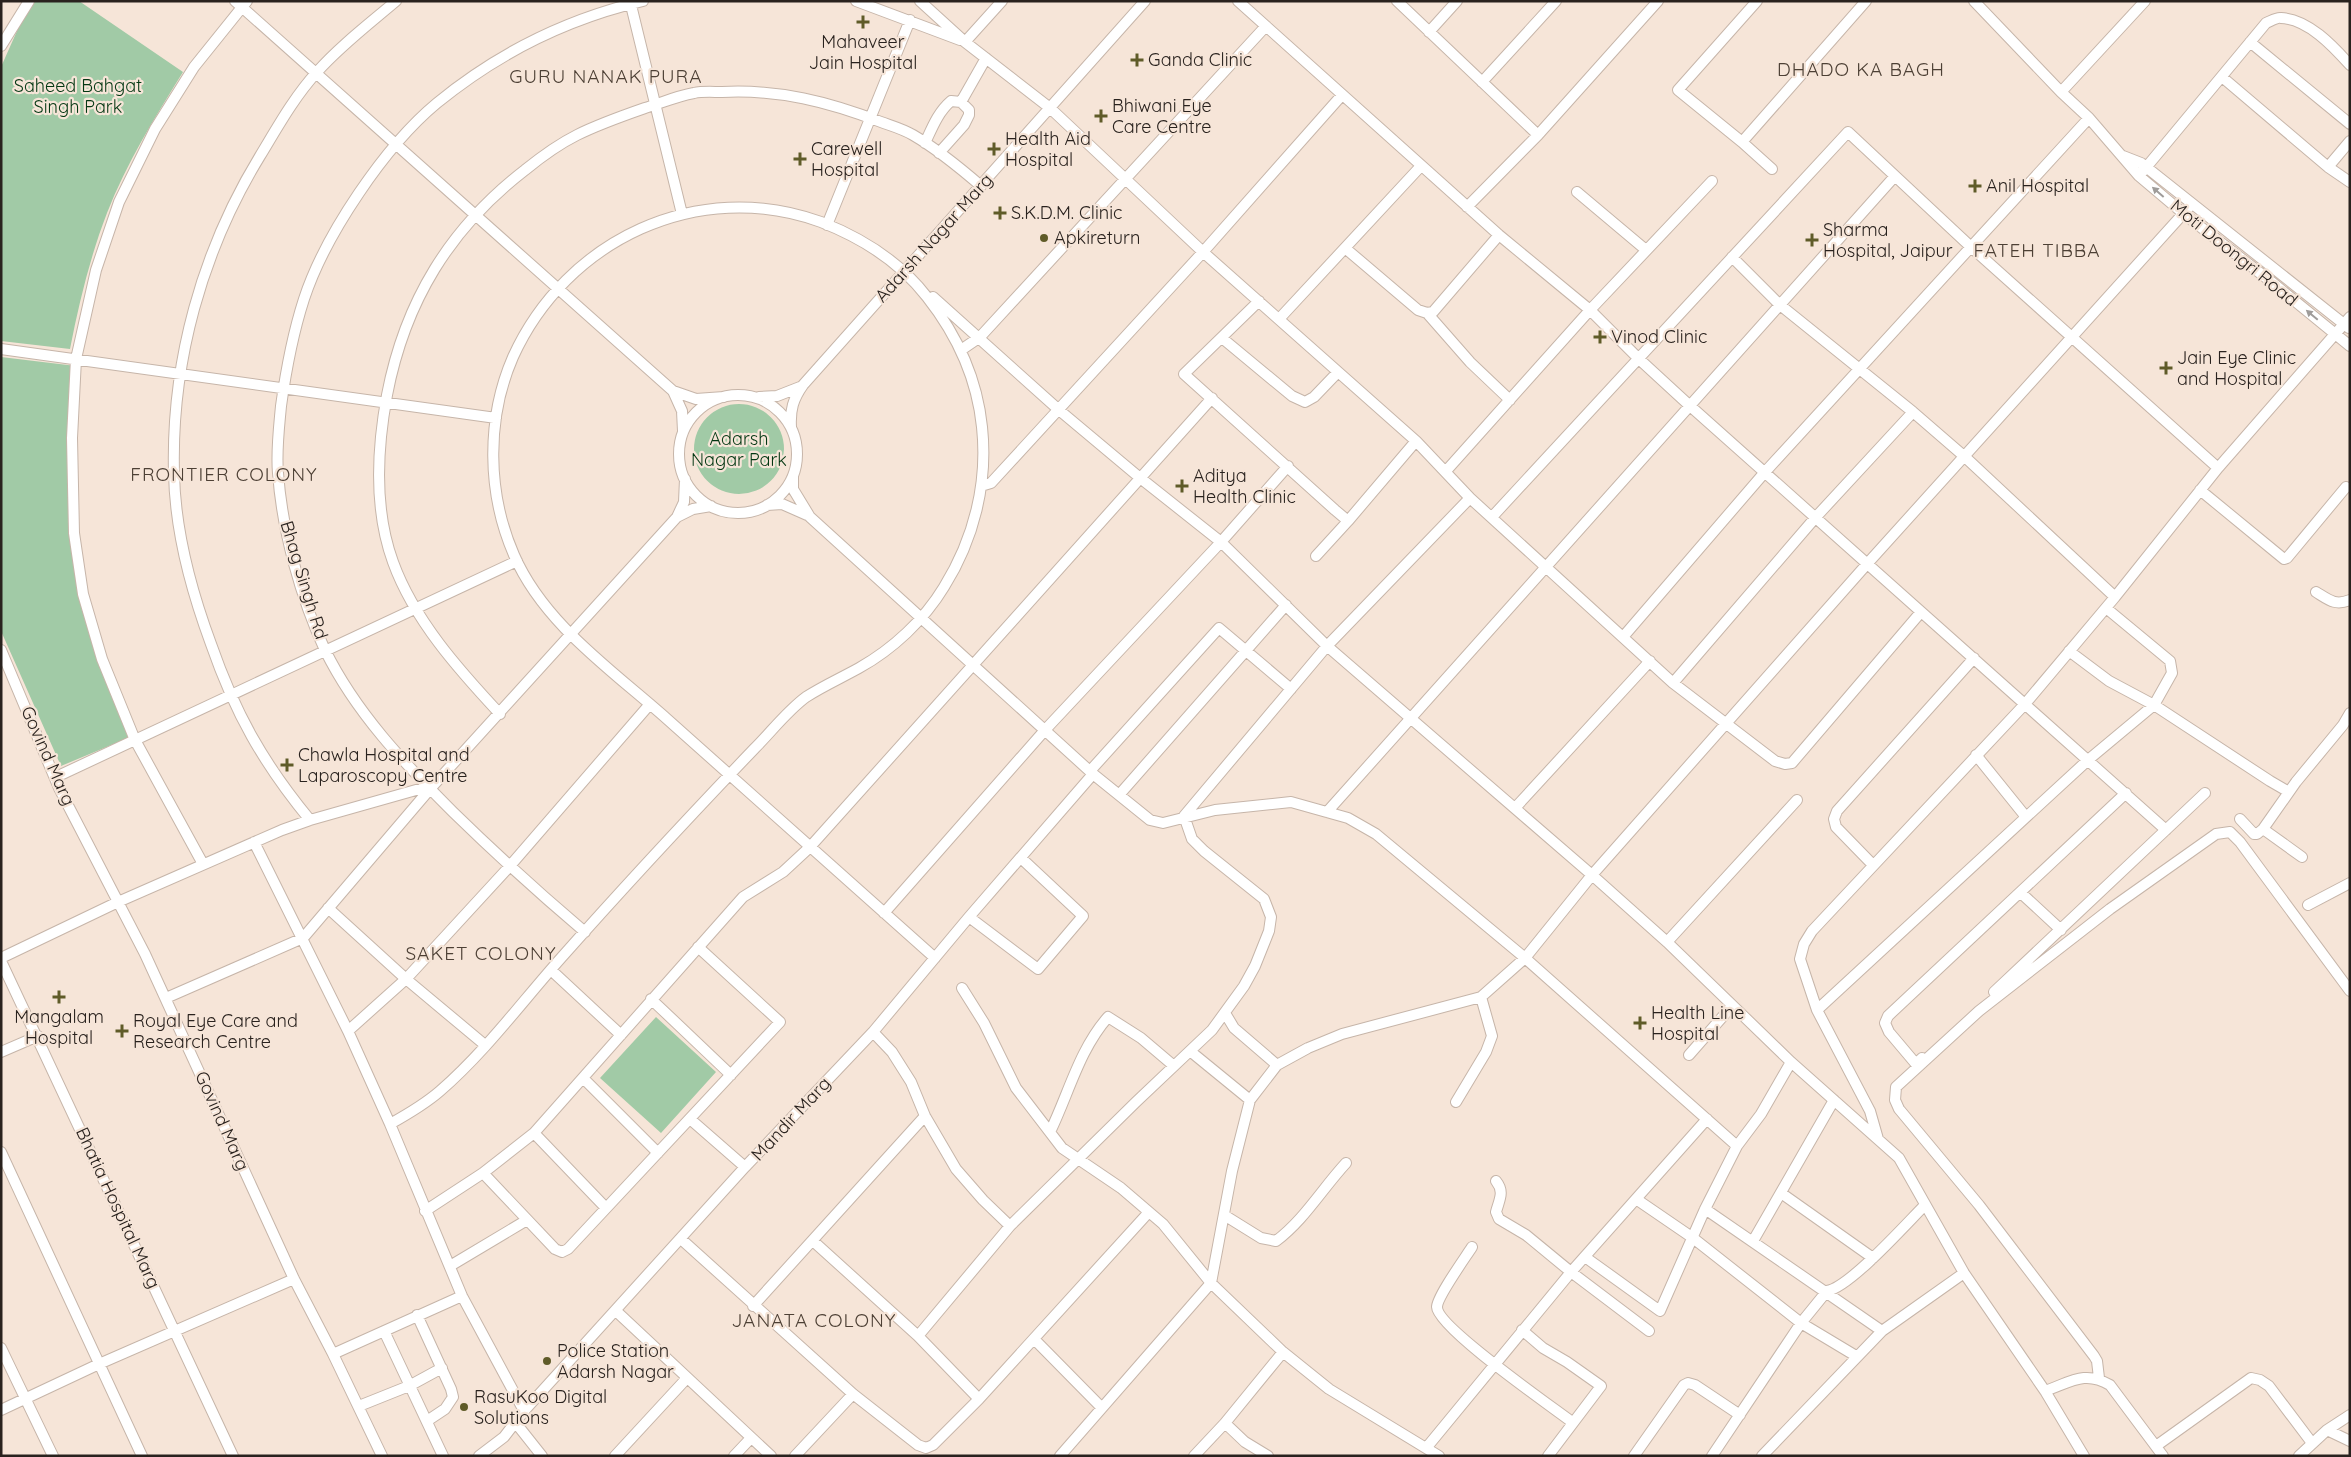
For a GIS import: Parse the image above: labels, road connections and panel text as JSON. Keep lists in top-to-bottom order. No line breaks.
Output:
{"streets":{"street":["Adarsh Nagar Marg","Moti Doongri Road","Bhag Singh Rd","Govind Marg","Mandir Marg","Bhatia Hospital Marg"]},"districts":["DHADO KA BAGH","GURU NANAK PURA","FATEH TIBBA","FRONTIER COLONY","SAKET COLONY","JANATA COLONY"],"parks":["Saheed Bahgat Singh Park","Adarsh Nagar Park"],"places":{"health":["Mahaveer Jain Hospital","Ganda Clinic","Bhiwani Eye Care Centre","Health Aid Hospital","Carewell Hospital","Anil Hospital","S.K.D.M. Clinic","Sharma Hospital, Jaipur","Vinod Clinic","Jain Eye Clinic and Hospital","Aditya Health Clinic","Chawla Hospital and Laparoscopy Centre","Mangalam Hospital","Health Line Hospital","Royal Eye Care and Research Centre"],"other":["Apkireturn","Police Station Adarsh Nagar","RasuKoo Digital Solutions"]}}
